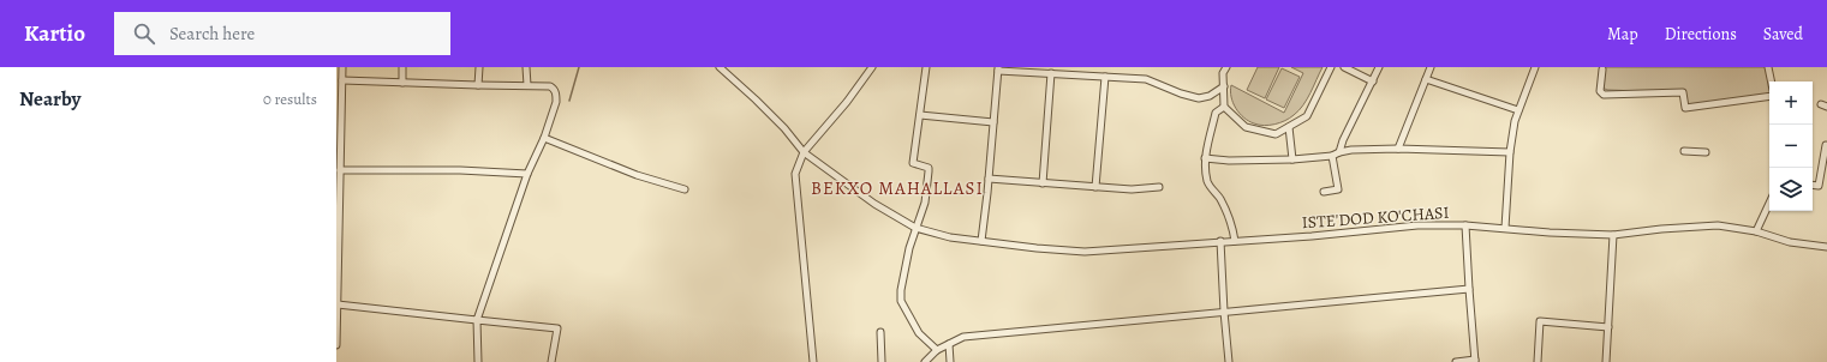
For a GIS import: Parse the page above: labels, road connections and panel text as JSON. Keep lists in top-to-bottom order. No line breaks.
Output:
{"streets":{"street":["ISTE'DOD KO'CHASI"]},"districts":["BEKXO MAHALLASI"],"page":{"header":"Kartio","search":"Search here","nav":["Map","Directions","Saved"],"heading":["Nearby","0 results"],"map_buttons":["+","−"]}}
